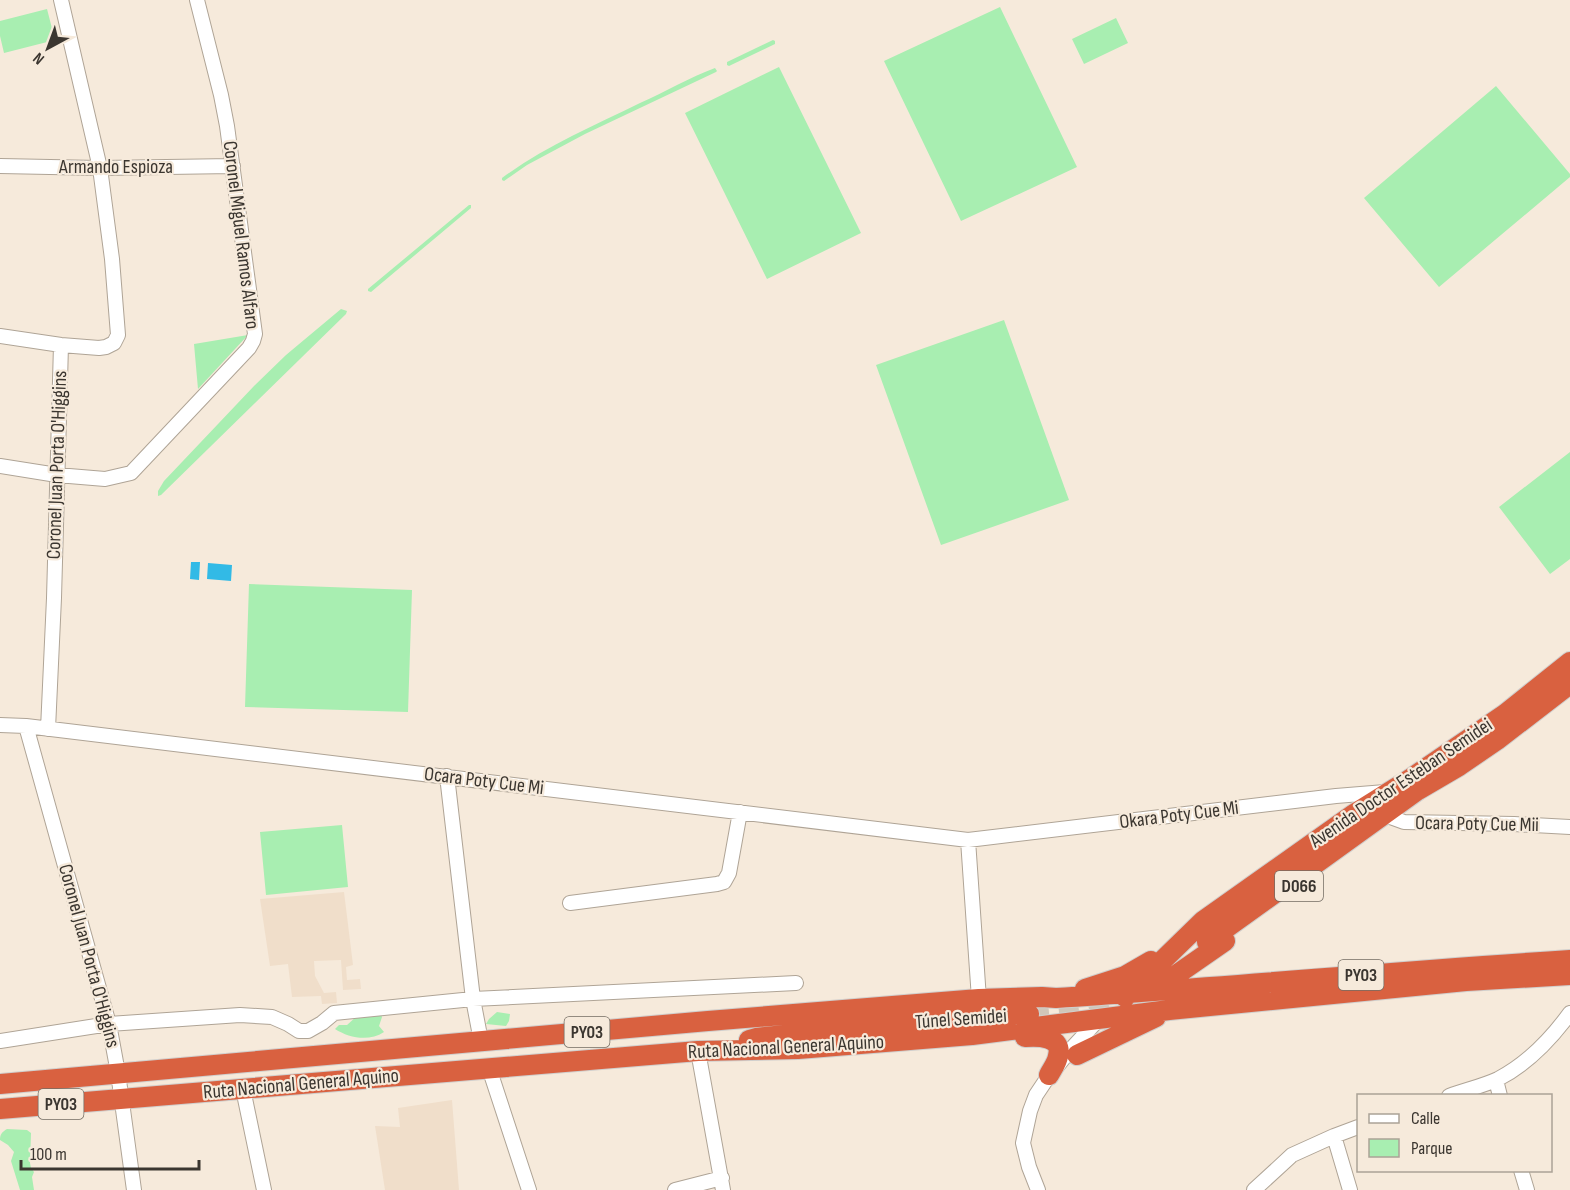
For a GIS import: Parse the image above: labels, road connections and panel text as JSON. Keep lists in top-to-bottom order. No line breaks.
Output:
{"streets":{"highway":["Avenida Doctor Esteban Semidei","D066","PY03","Túnel Semidei","Ruta Nacional General Aquino"],"street":["Armando Espioza","Coronel Miguel Ramos Alfaro","Coronel Juan Porta O'Higgins","Ocara Poty Cue Mi","Okara Poty Cue Mi","Ocara Poty Cue Mii"]},"crossings":[["Armando Espioza","Coronel Miguel Ramos Alfaro"],["Coronel Miguel Ramos Alfaro","Coronel Juan Porta O'Higgins"],["Coronel Juan Porta O'Higgins","Ocara Poty Cue Mi"],["Coronel Juan Porta O'Higgins","Ruta Nacional General Aquino"],["Ocara Poty Cue Mi","Okara Poty Cue Mi"],["Avenida Doctor Esteban Semidei","Okara Poty Cue Mi"],["Avenida Doctor Esteban Semidei","Ocara Poty Cue Mii"],["Avenida Doctor Esteban Semidei","D066"],["Avenida Doctor Esteban Semidei","Ruta Nacional General Aquino"],["Ocara Poty Cue Mii","D066"],["D066","Ruta Nacional General Aquino"],["Túnel Semidei","Ruta Nacional General Aquino"]],"legend":["Calle","Parque"],"scale_bar":"100 m","north":"bottom left"}
